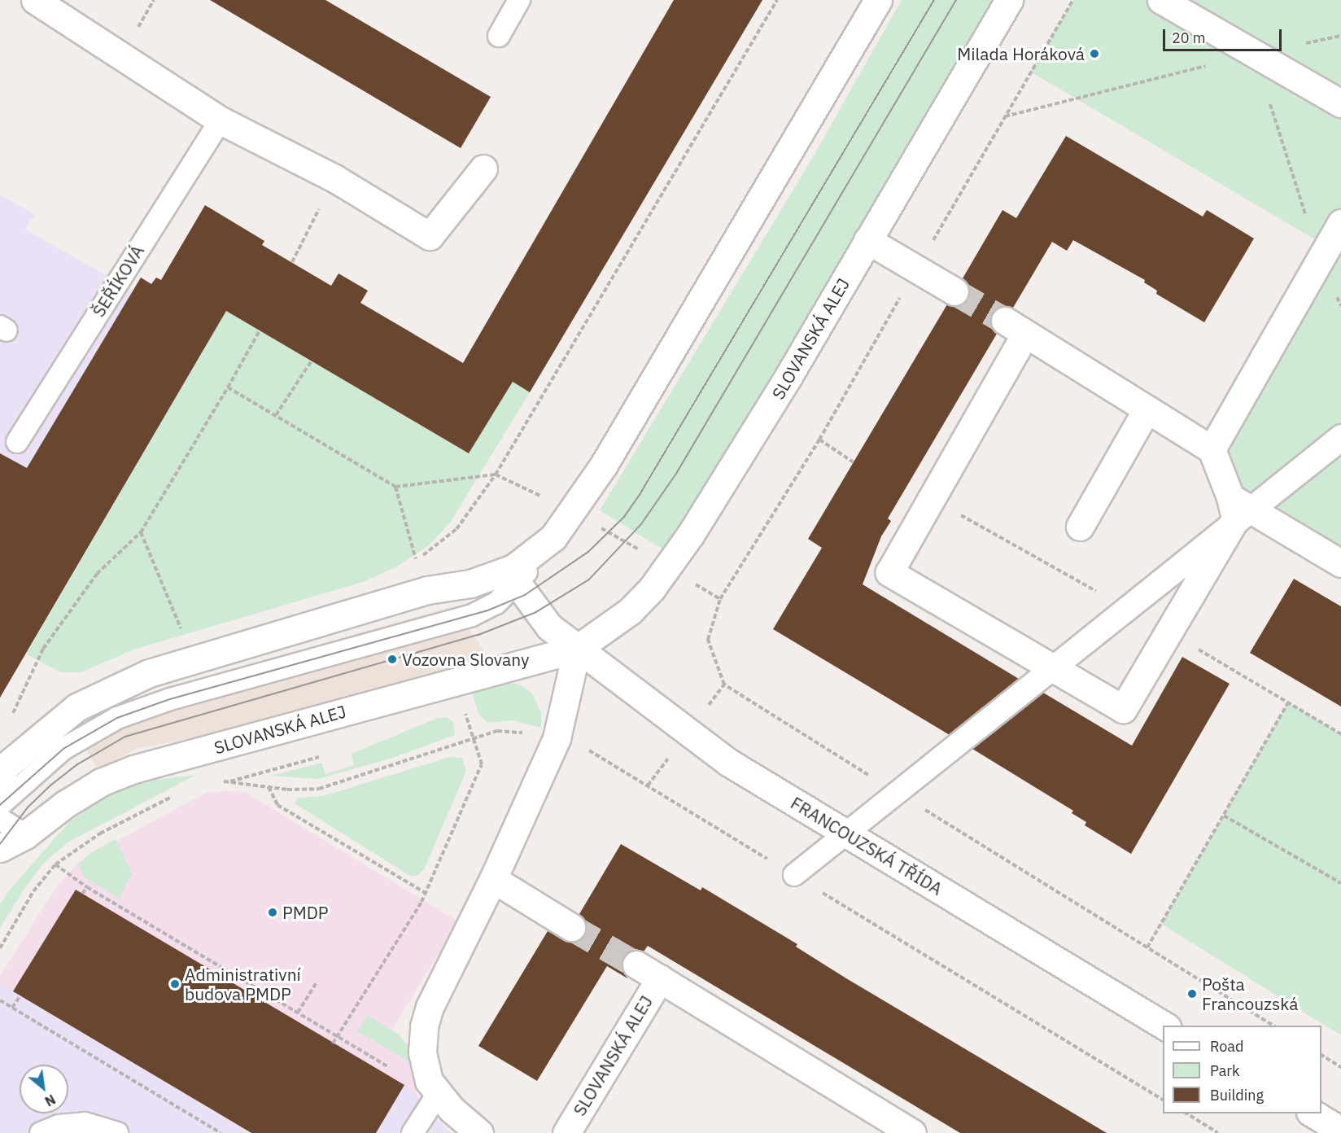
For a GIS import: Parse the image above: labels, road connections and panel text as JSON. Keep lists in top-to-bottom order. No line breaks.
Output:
{"streets":{"street":["SLOVANSKÁ ALEJ","FRANCOUZSKÁ TŘÍDA"],"lane":["ŠEŘÍKOVÁ"]},"crossings":[["SLOVANSKÁ ALEJ","FRANCOUZSKÁ TŘÍDA"]],"places":["Milada Horáková","Vozovna Slovany","PMDP","Administrativní budova PMDP","Pošta Francouzská"],"legend":["Road","Park","Building"],"scale_bar":"20 m","north":"bottom right"}
